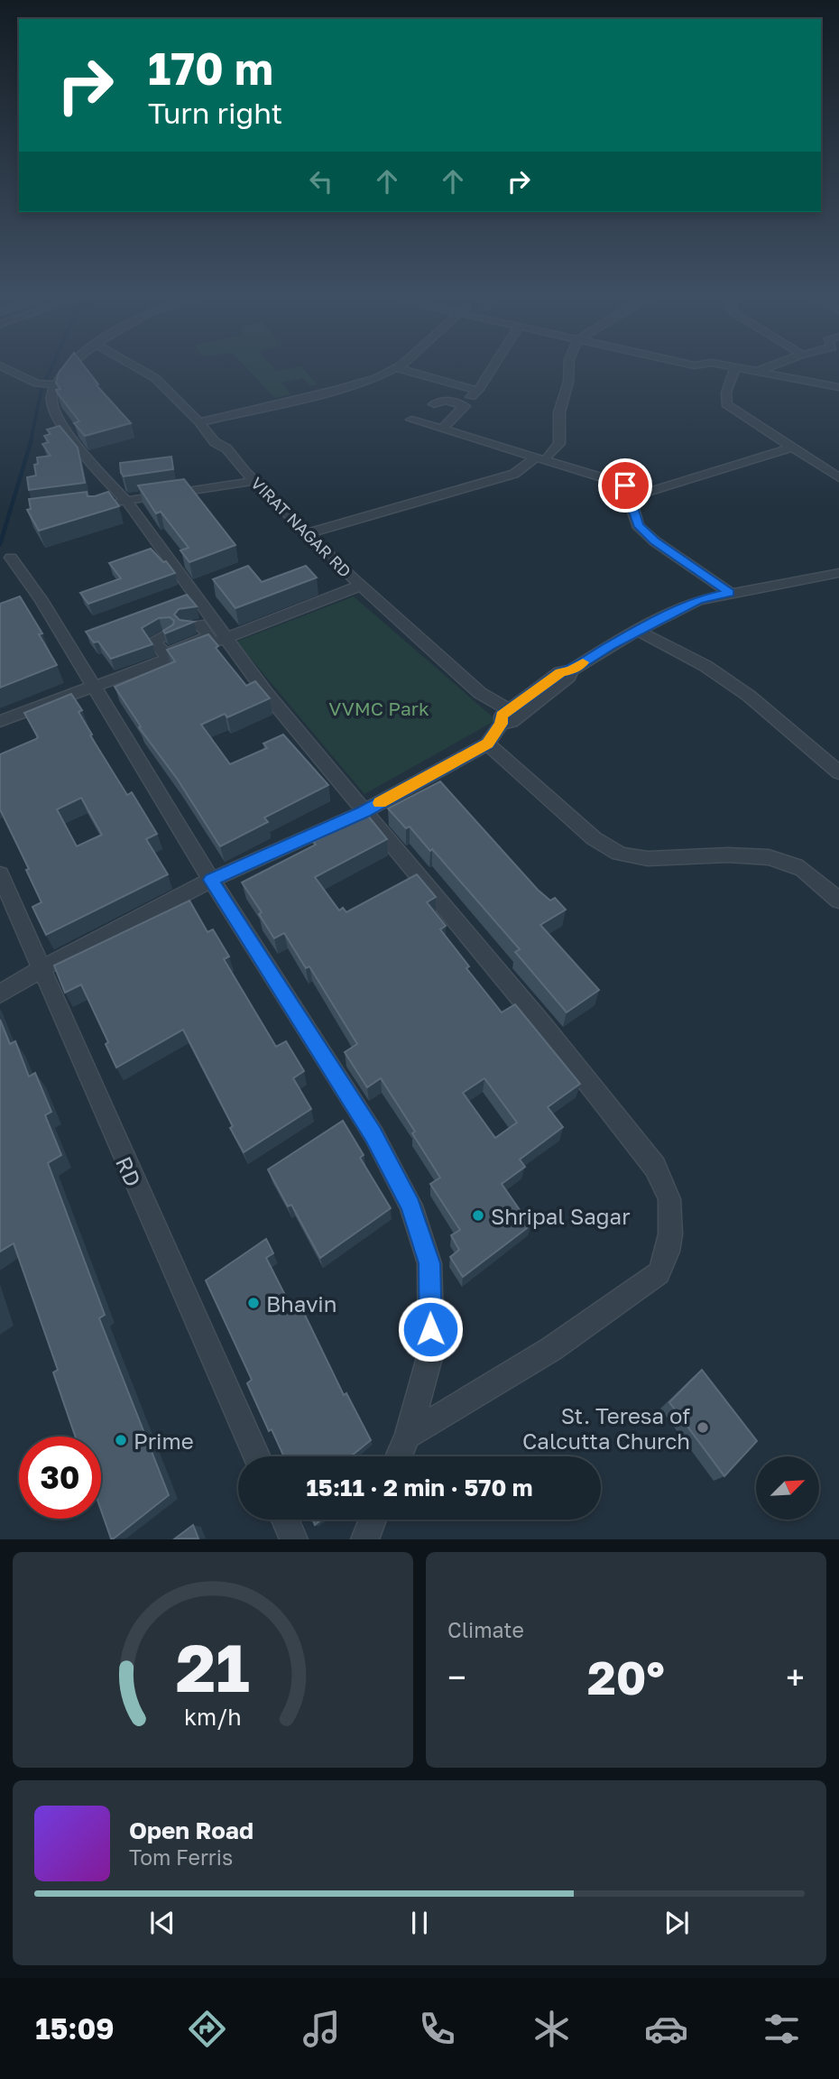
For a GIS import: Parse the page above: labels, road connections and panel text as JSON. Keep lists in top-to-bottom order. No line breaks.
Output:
{"streets":{"street":["VIRAT NAGAR RD","RD"]},"parks":["VVMC Park"],"places":["Shripal Sagar","Bhavin","St. Teresa of Calcutta Church","Prime"],"north":"top right","page":{"turn":["170 m","Turn right"],"limit":"30","trip":"15:11 · 2 min · 570 m","tile":"Climate","heat":["−","20°","+"],"song":["Open Road","Tom Ferris"],"tabs":"15:09","gauge":["21","km/h"]}}
